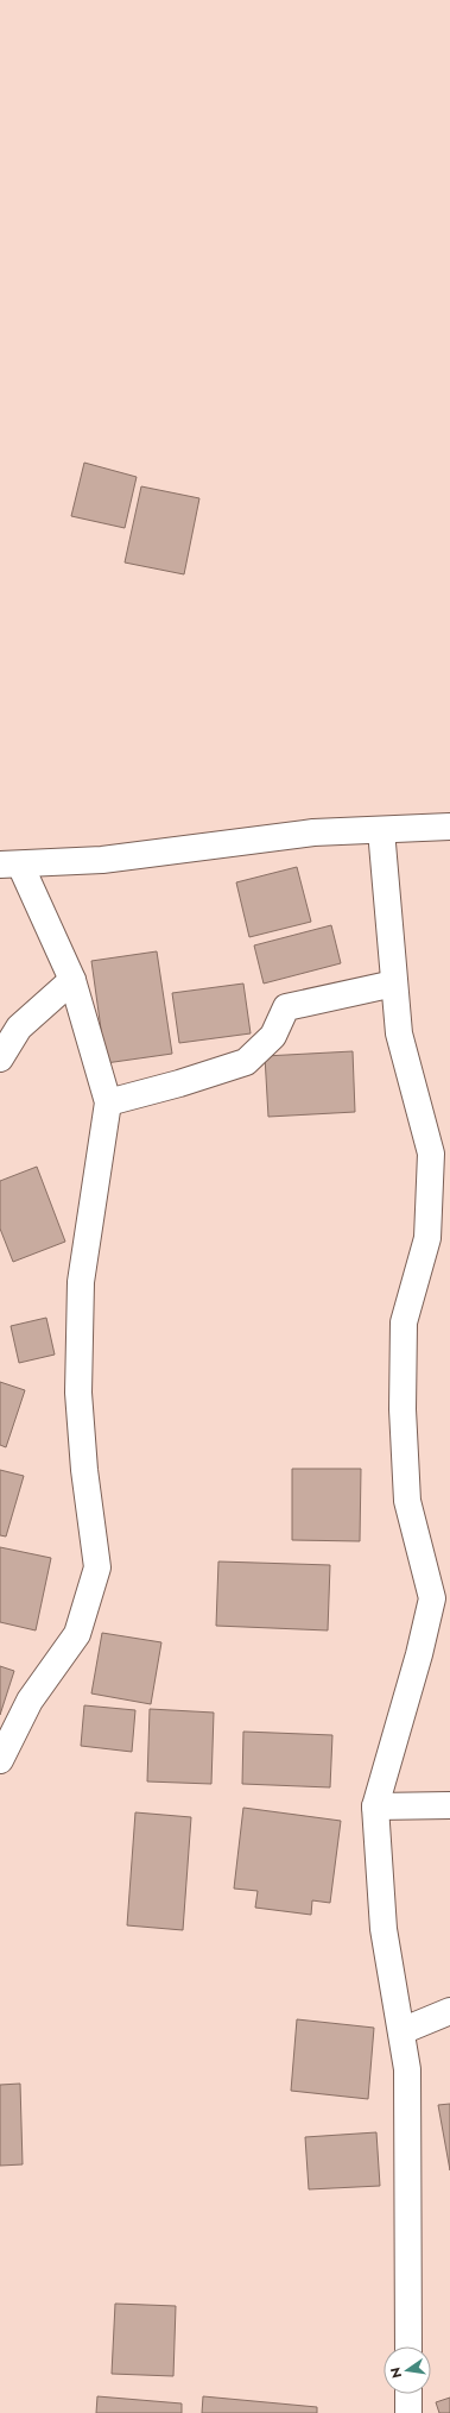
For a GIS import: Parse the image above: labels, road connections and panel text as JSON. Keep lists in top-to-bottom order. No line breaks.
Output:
{"north":"left"}
